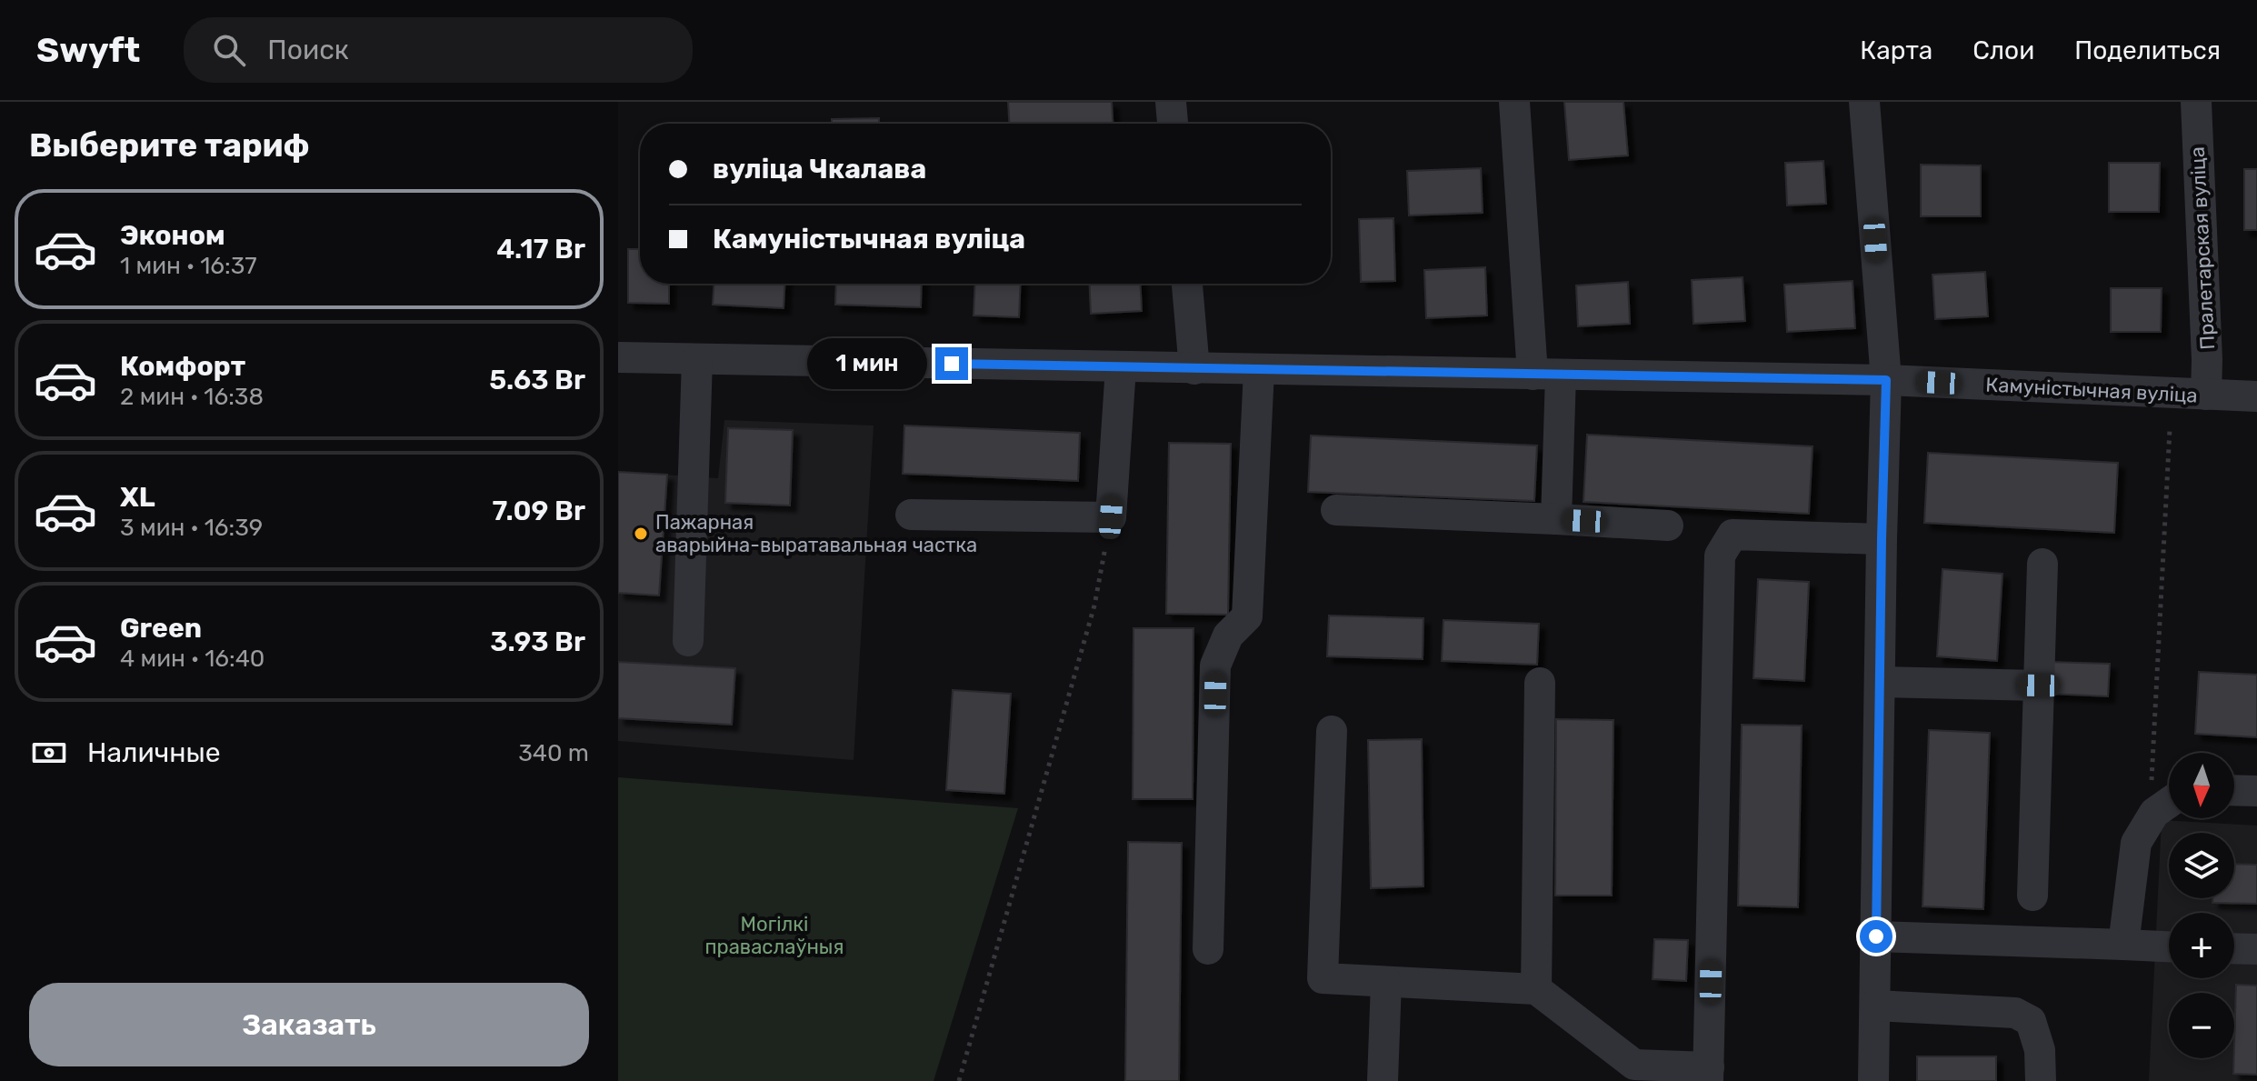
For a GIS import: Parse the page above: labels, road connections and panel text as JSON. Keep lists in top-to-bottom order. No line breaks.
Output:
{"streets":{"street":["Пралетарская вуліца","Камуністычная вуліца"]},"crossings":[["Пралетарская вуліца","Камуністычная вуліца"]],"parks":["Могілкі праваслаўныя"],"places":["Пажарная аварыйна-выратавальная частка"],"north":"bottom","page":{"header":"Swyft","search":"Поиск","nav":["Карта","Слои","Поделиться"],"heading":"Выберите тариф","banner":["вуліца Чкалава","Камуністычная вуліца"],"list":[{"name":"Эконом","note":"1 мин · 16:37","value":"4.17 Br"},{"name":"Комфорт","note":"2 мин · 16:38","value":"5.63 Br"},{"name":"XL","note":"3 мин · 16:39","value":"7.09 Br"},{"name":"Green","note":"4 мин · 16:40","value":"3.93 Br"}],"bubble":"1 мин","pay":["Наличные","340 m"],"map_buttons":["+","−"],"buttons":"Заказать"}}
